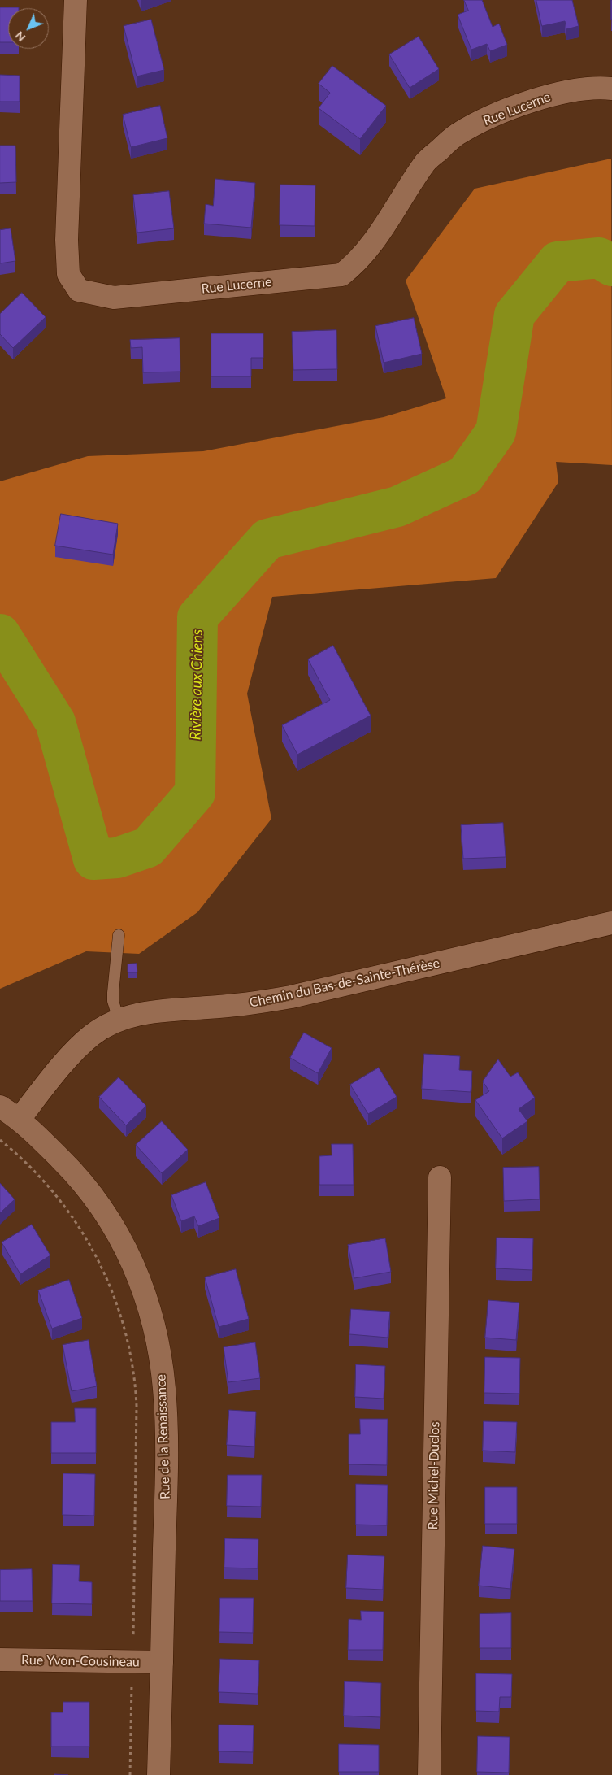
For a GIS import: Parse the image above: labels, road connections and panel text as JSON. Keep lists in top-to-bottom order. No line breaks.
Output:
{"streets":{"street":["Rue Lucerne","Chemin du Bas-de-Sainte-Thérèse","Rue de la Renaissance","Rue Michel-Duclos","Rue Yvon-Cousineau"]},"crossings":[["Chemin du Bas-de-Sainte-Thérèse","Rue de la Renaissance"],["Rue de la Renaissance","Rue Yvon-Cousineau"]],"water":["Rivière aux Chiens"],"north":"bottom left"}
